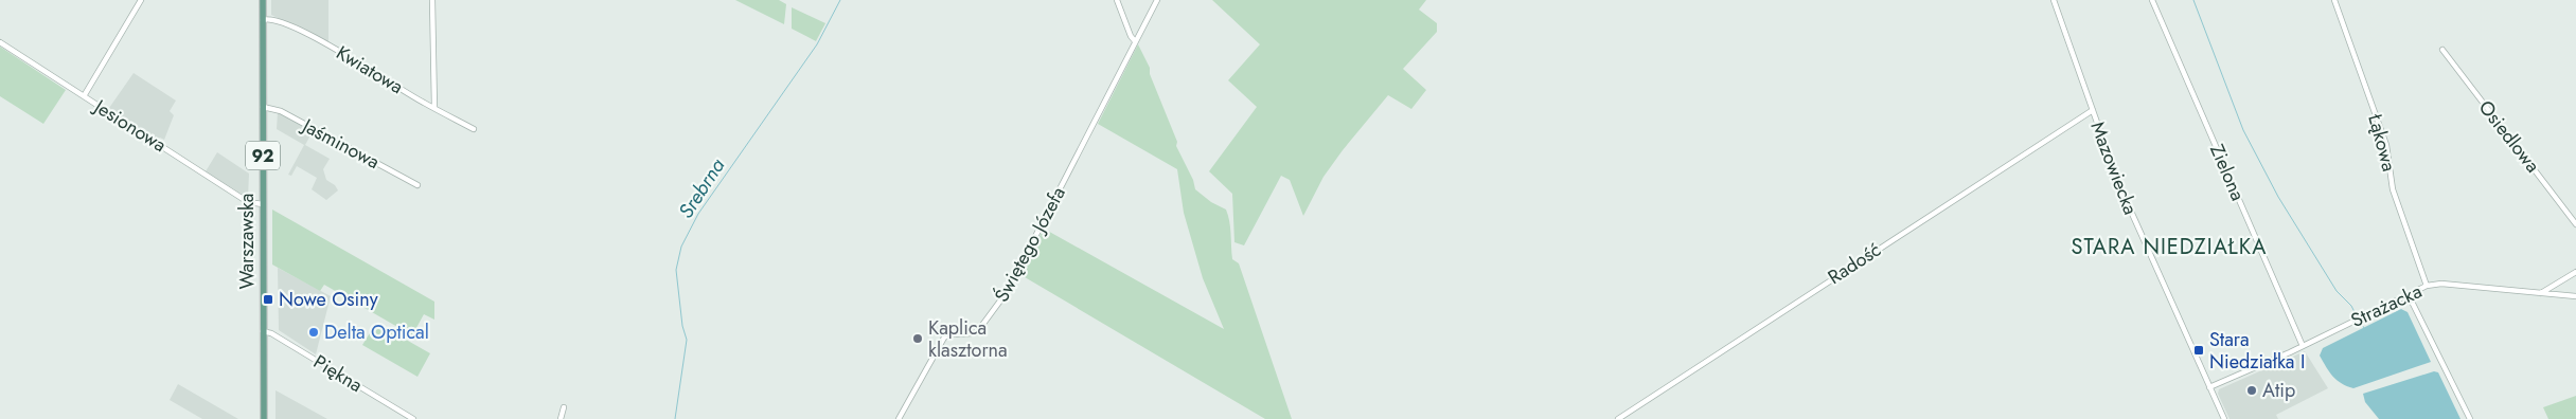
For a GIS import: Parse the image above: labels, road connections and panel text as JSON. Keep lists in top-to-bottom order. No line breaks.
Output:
{"streets":{"main road":["92","Warszawska"],"street":["Kwiatowa","Jesionowa","Osiedlowa","Łąkowa","Jaśminowa","Mazowiecka","Zielona","Świętego Józefa","Radość","Strażacka","Piękna"]},"crossings":[["Kwiatowa","Warszawska"],["Jesionowa","Warszawska"],["Łąkowa","Strażacka"],["Jaśminowa","Warszawska"],["Mazowiecka","Radość"],["Mazowiecka","Strażacka"],["Zielona","Strażacka"],["Warszawska","Piękna"]],"districts":["STARA NIEDZIAŁKA"],"water":["Srebrna"],"places":{"transit":["Nowe Osiny","Stara Niedziałka I"],"other":["Delta Optical","Kaplica klasztorna","Atip"]}}
